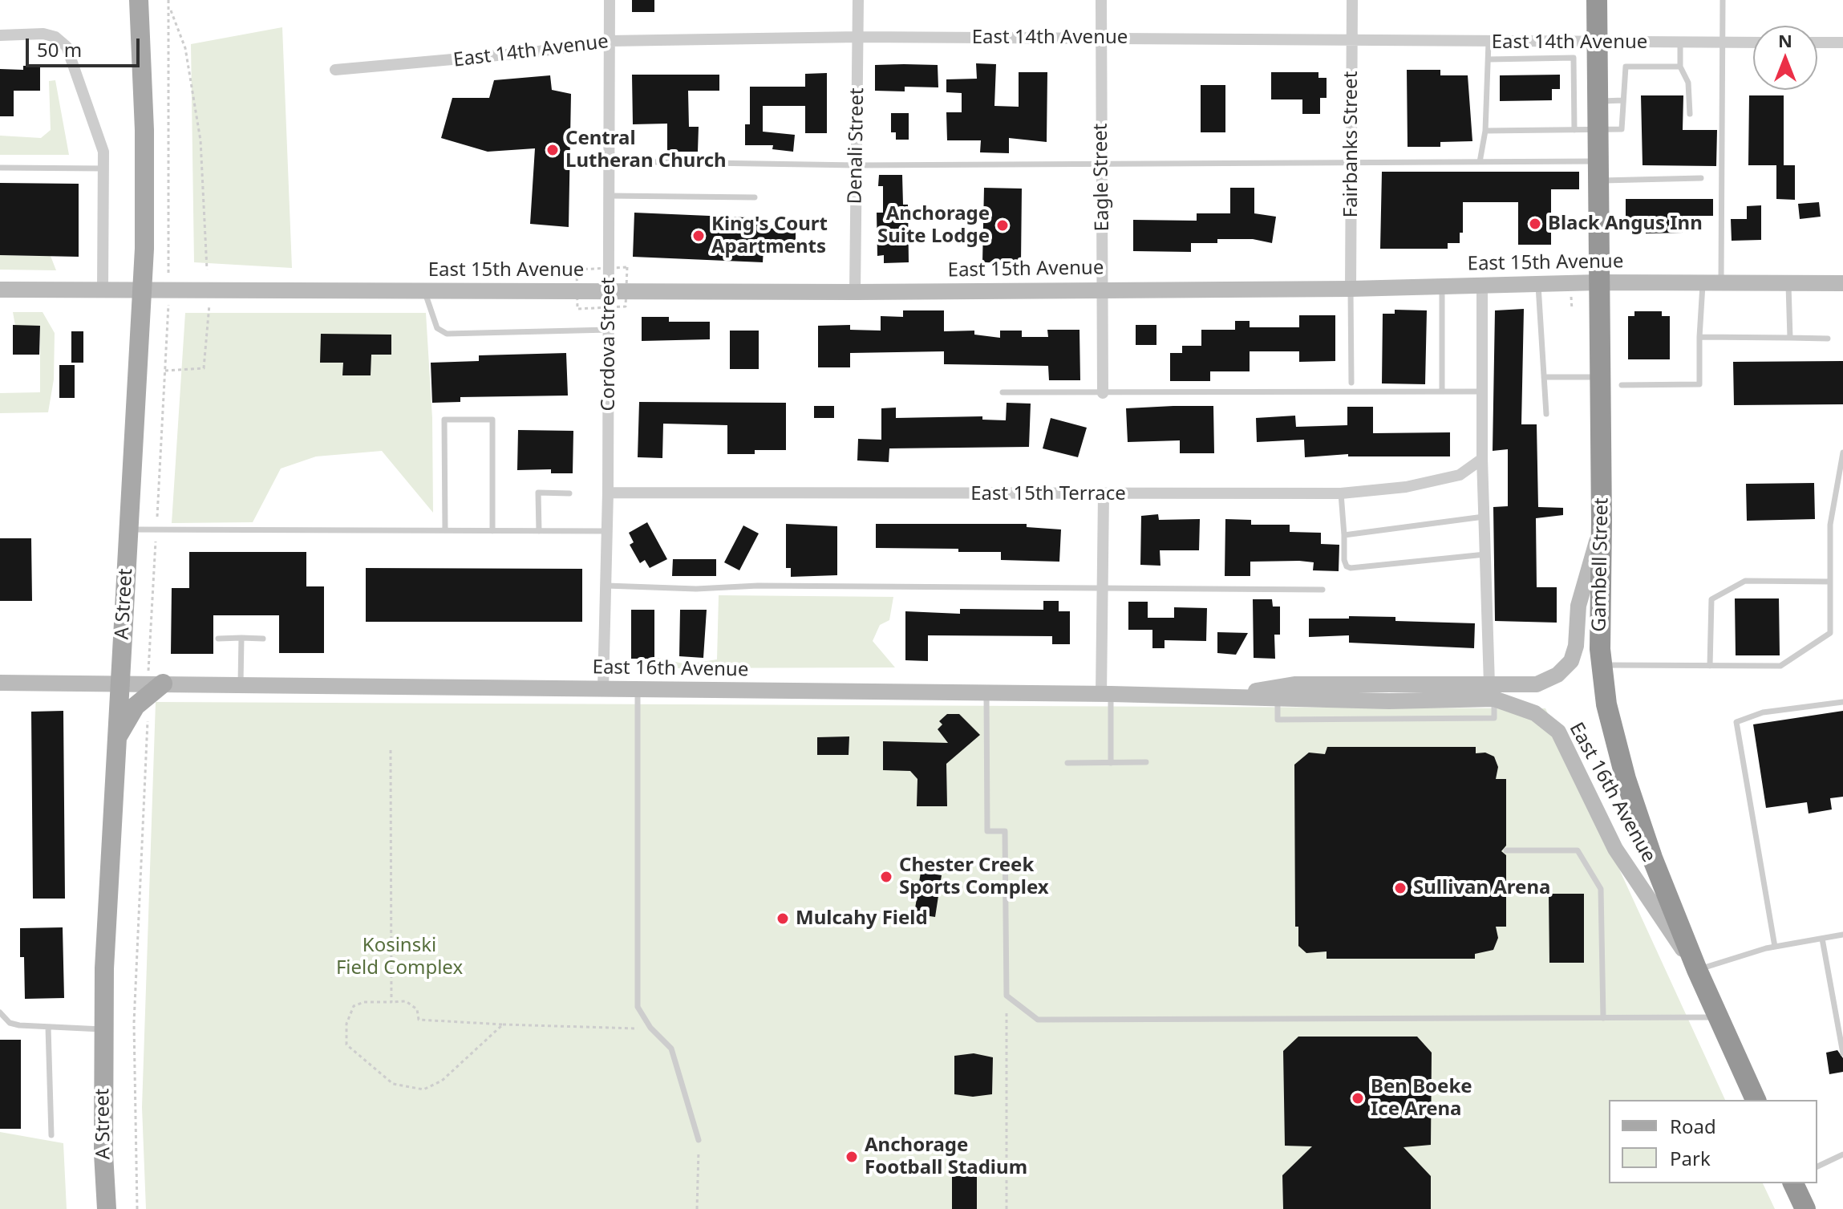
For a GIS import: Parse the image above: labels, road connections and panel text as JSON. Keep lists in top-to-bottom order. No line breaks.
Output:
{"streets":{"highway":["Gambell Street"],"main road":["A Street"],"street":["East 14th Avenue","Fairbanks Street","Denali Street","Eagle Street","East 15th Avenue","Cordova Street","East 15th Terrace","East 16th Avenue"]},"crossings":[["East 14th Avenue","Fairbanks Street"],["East 14th Avenue","Denali Street"],["East 14th Avenue","Eagle Street"],["East 14th Avenue","Cordova Street"],["East 14th Avenue","Gambell Street"],["Fairbanks Street","East 15th Avenue"],["Denali Street","East 15th Avenue"],["Eagle Street","East 15th Avenue"],["East 15th Avenue","Cordova Street"],["East 15th Avenue","Gambell Street"],["Cordova Street","East 15th Terrace"],["Cordova Street","East 16th Avenue"],["Gambell Street","East 16th Avenue"],["A Street","East 16th Avenue"]],"parks":["Kosinski Field Complex"],"places":["Central Lutheran Church","Black Angus Inn","Anchorage Suite Lodge","King's Court Apartments","Chester Creek Sports Complex","Sullivan Arena","Mulcahy Field","Ben Boeke Ice Arena","Anchorage Football Stadium"],"legend":["Road","Park"],"scale_bar":"50 m","north":"top"}
